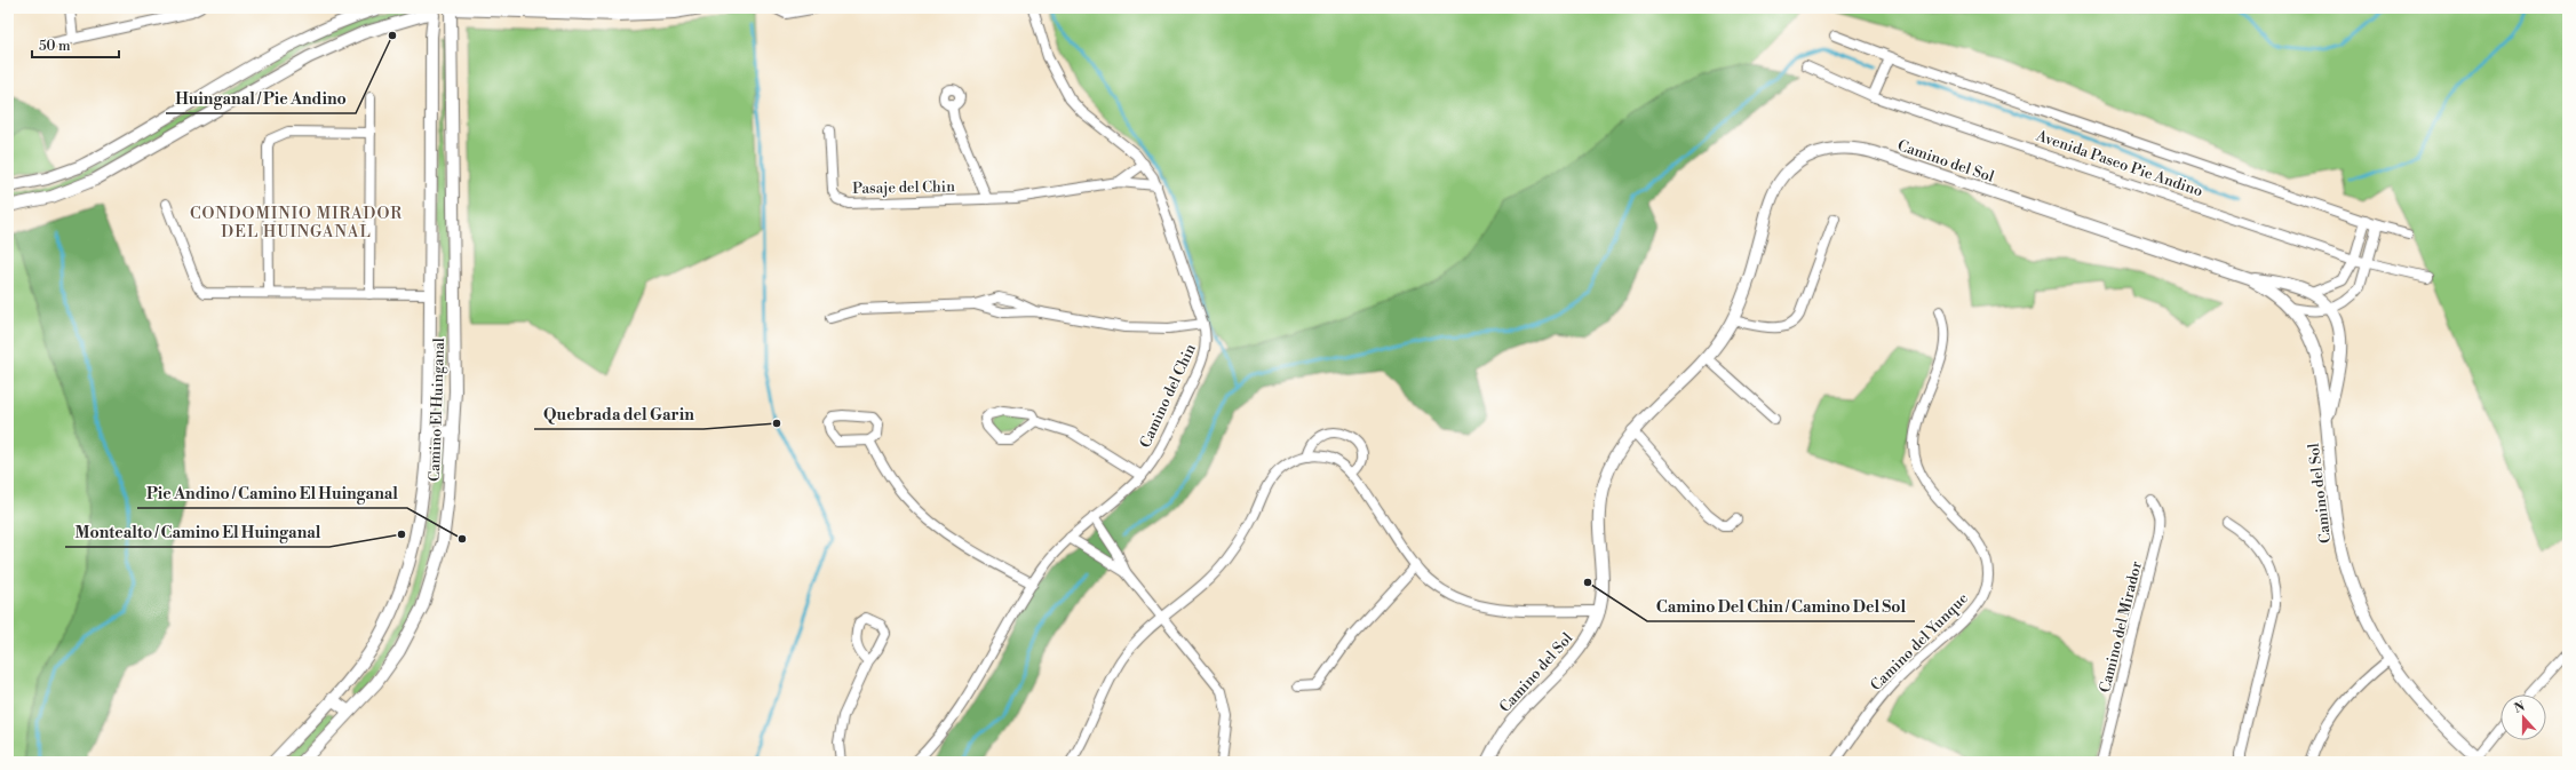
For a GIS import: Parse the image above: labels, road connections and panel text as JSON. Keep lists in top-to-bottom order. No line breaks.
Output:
{"streets":{"street":["Camino del Sol","Avenida Paseo Pie Andino","Pasaje del Chin","Camino del Chin","Camino El Huinganal","Camino del Mirador","Camino del Yunque"]},"crossings":[["Pasaje del Chin","Camino del Chin"]],"districts":["CONDOMINIO MIRADOR DEL HUINGANAL"],"places":["Huinganal / Pie Andino","Quebrada del Garin","Montealto / Camino El Huinganal","Pie Andino / Camino El Huinganal","Camino Del Chin / Camino Del Sol"],"scale_bar":"50 m","north":"top"}
